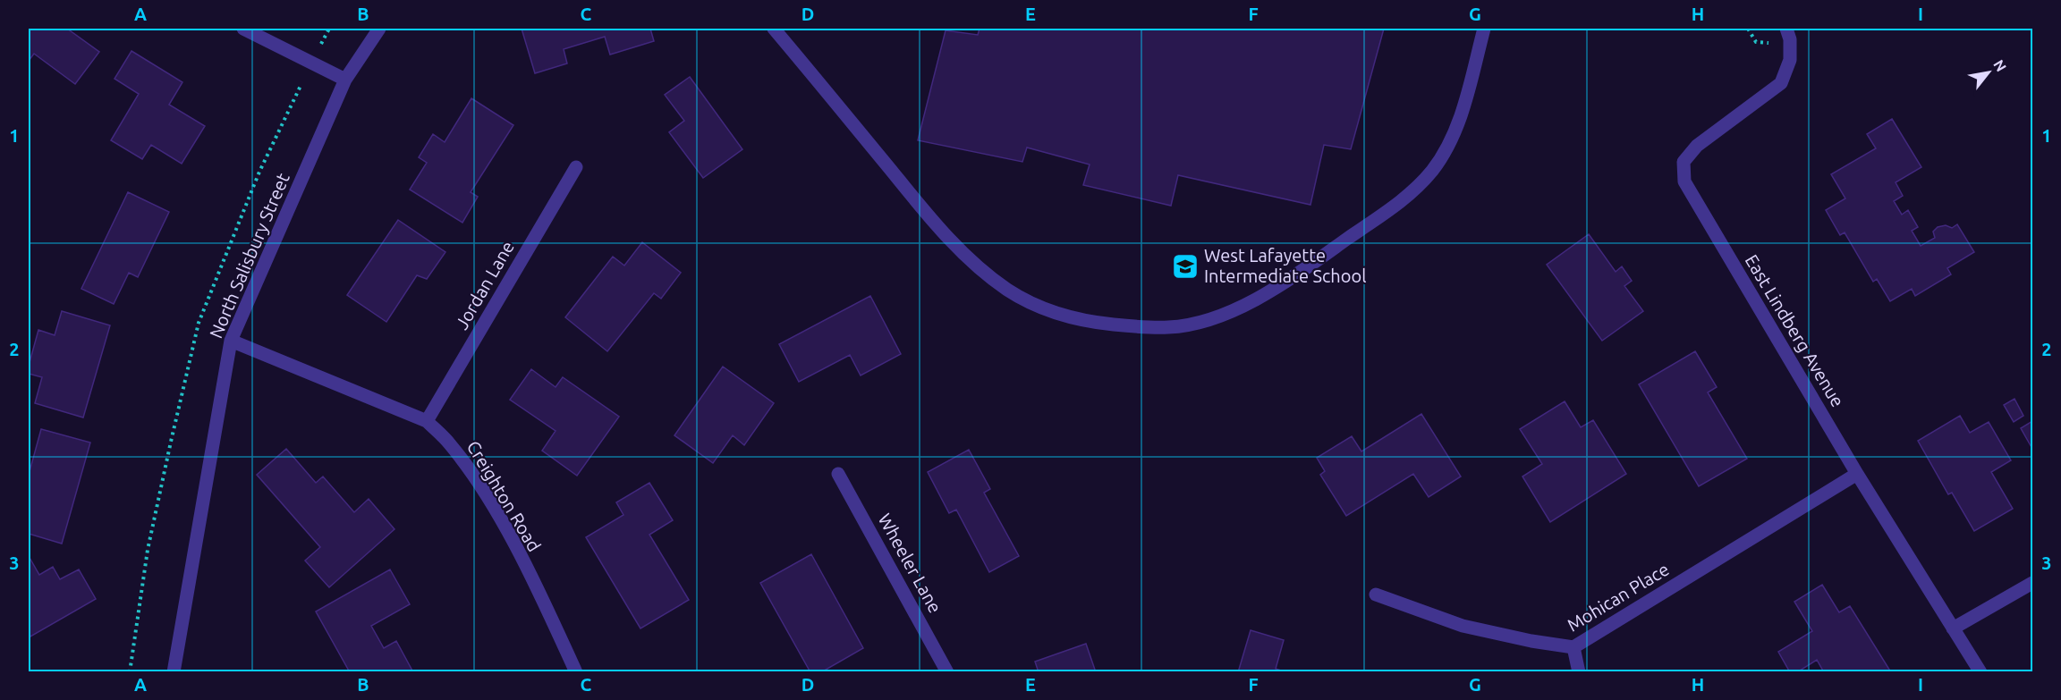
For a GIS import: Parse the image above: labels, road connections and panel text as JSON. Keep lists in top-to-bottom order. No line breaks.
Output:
{"streets":{"street":["North Salisbury Street","Jordan Lane","East Lindberg Avenue","Creighton Road","Wheeler Lane","Mohican Place"]},"crossings":[["North Salisbury Street","Creighton Road"],["Jordan Lane","Creighton Road"],["East Lindberg Avenue","Mohican Place"]],"places":{"school or university":["West Lafayette Intermediate School"]},"north":"top right","grid":{"columns":["A","B","C","D","E","F","G","H","I"],"rows":["1","2","3"]}}
